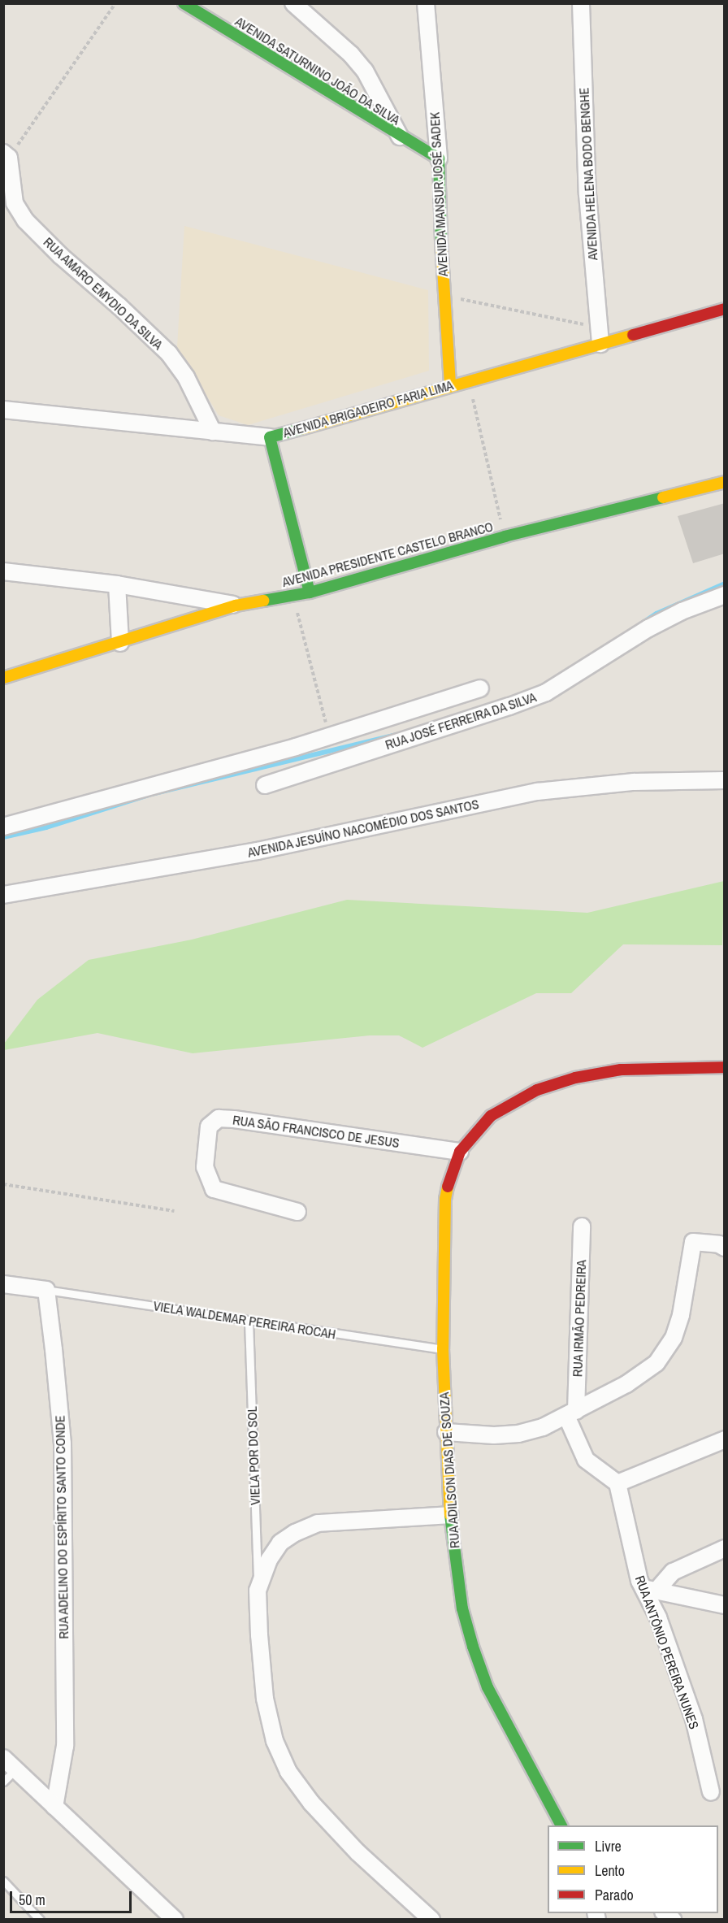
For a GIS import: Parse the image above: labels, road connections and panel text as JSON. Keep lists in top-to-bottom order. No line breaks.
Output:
{"streets":{"street":["AVENIDA SATURNINO JOÃO DA SILVA","AVENIDA HELENA BODO BENGHE","AVENIDA MANSUR JOSÉ SADEK","RUA AMARO EMYDIO DA SILVA","AVENIDA BRIGADEIRO FARIA LIMA","AVENIDA PRESIDENTE CASTELO BRANCO","RUA JOSÉ FERREIRA DA SILVA","AVENIDA JESUÍNO NACOMÉDIO DOS SANTOS","RUA SÃO FRANCISCO DE JESUS","RUA IRMÃO PEDREIRA","RUA ADILSON DIAS DE SOUZA","RUA ADELINO DO ESPÍRITO SANTO CONDE","RUA ANTÔNIO PEREIRA NUNES"],"lane":["VIELA WALDEMAR PEREIRA ROCAH","VIELA POR DO SOL"]},"crossings":[["AVENIDA SATURNINO JOÃO DA SILVA","AVENIDA MANSUR JOSÉ SADEK"],["AVENIDA HELENA BODO BENGHE","AVENIDA BRIGADEIRO FARIA LIMA"],["AVENIDA MANSUR JOSÉ SADEK","AVENIDA BRIGADEIRO FARIA LIMA"],["RUA AMARO EMYDIO DA SILVA","AVENIDA BRIGADEIRO FARIA LIMA"],["RUA SÃO FRANCISCO DE JESUS","RUA ADILSON DIAS DE SOUZA"],["VIELA WALDEMAR PEREIRA ROCAH","VIELA POR DO SOL"],["VIELA WALDEMAR PEREIRA ROCAH","RUA ADILSON DIAS DE SOUZA"],["VIELA WALDEMAR PEREIRA ROCAH","RUA ADELINO DO ESPÍRITO SANTO CONDE"]],"legend":["Livre","Lento","Parado"],"scale_bar":"50 m"}
